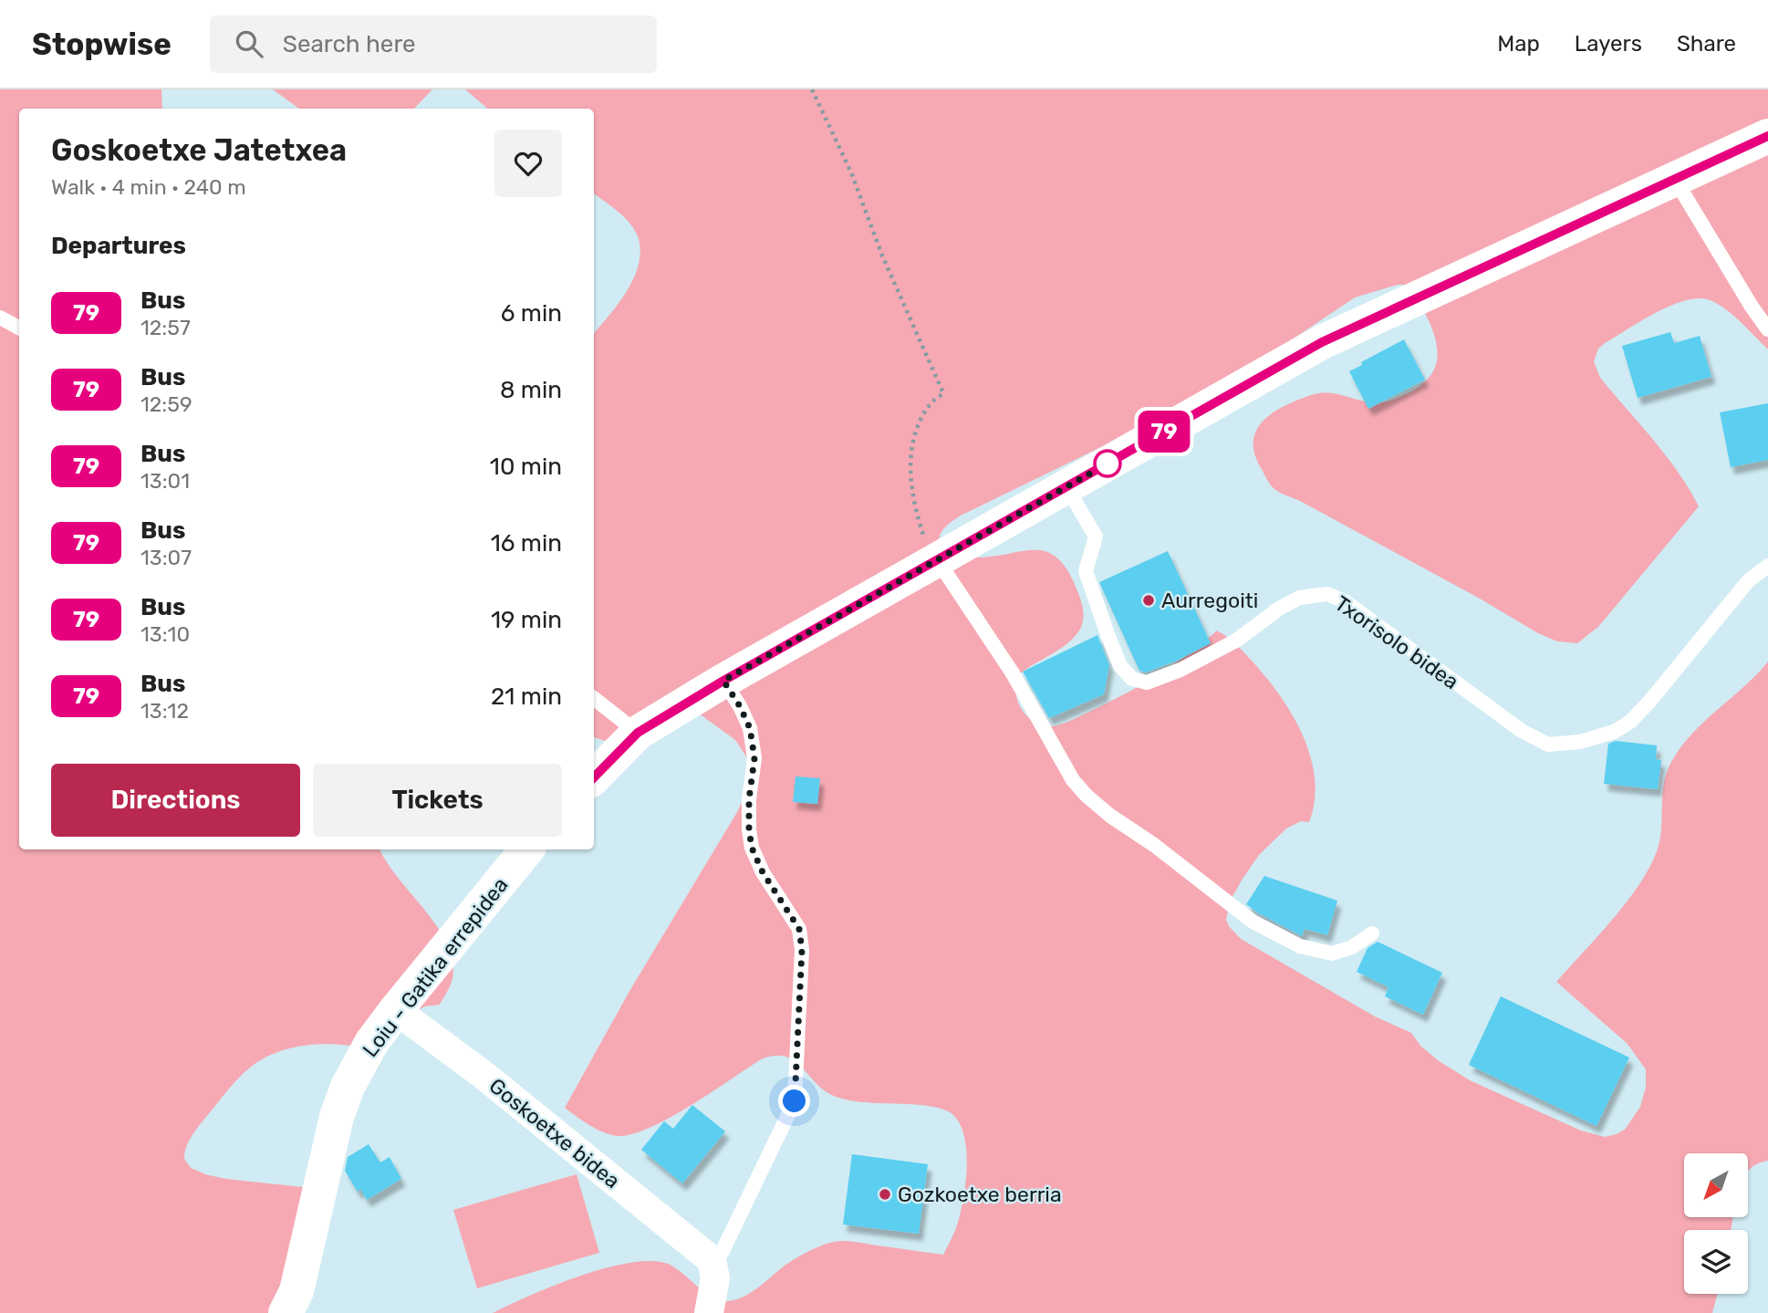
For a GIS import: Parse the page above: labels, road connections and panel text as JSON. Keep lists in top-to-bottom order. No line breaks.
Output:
{"streets":{"street":["Loiu - Gatika errepidea","Goskoetxe bidea"],"lane":["Txorisolo bidea"]},"crossings":[["Loiu - Gatika errepidea","Goskoetxe bidea"]],"places":["Aurregoiti","Gozkoetxe berria"],"lines":["bus line 79"],"north":"bottom left","page":{"header":"Stopwise","search":"Search here","nav":["Map","Layers","Share"],"on_map":"79","heading":[["Goskoetxe Jatetxea","Walk · 4 min · 240 m"],"Departures"],"list":[{"mark":"79","name":"Bus","note":"12:57","value":"6 min"},{"mark":"79","name":"Bus","note":"12:59","value":"8 min"},{"mark":"79","name":"Bus","note":"13:01","value":"10 min"},{"mark":"79","name":"Bus","note":"13:07","value":"16 min"},{"mark":"79","name":"Bus","note":"13:10","value":"19 min"},{"mark":"79","name":"Bus","note":"13:12","value":"21 min"}],"buttons":["Directions","Tickets"]}}
